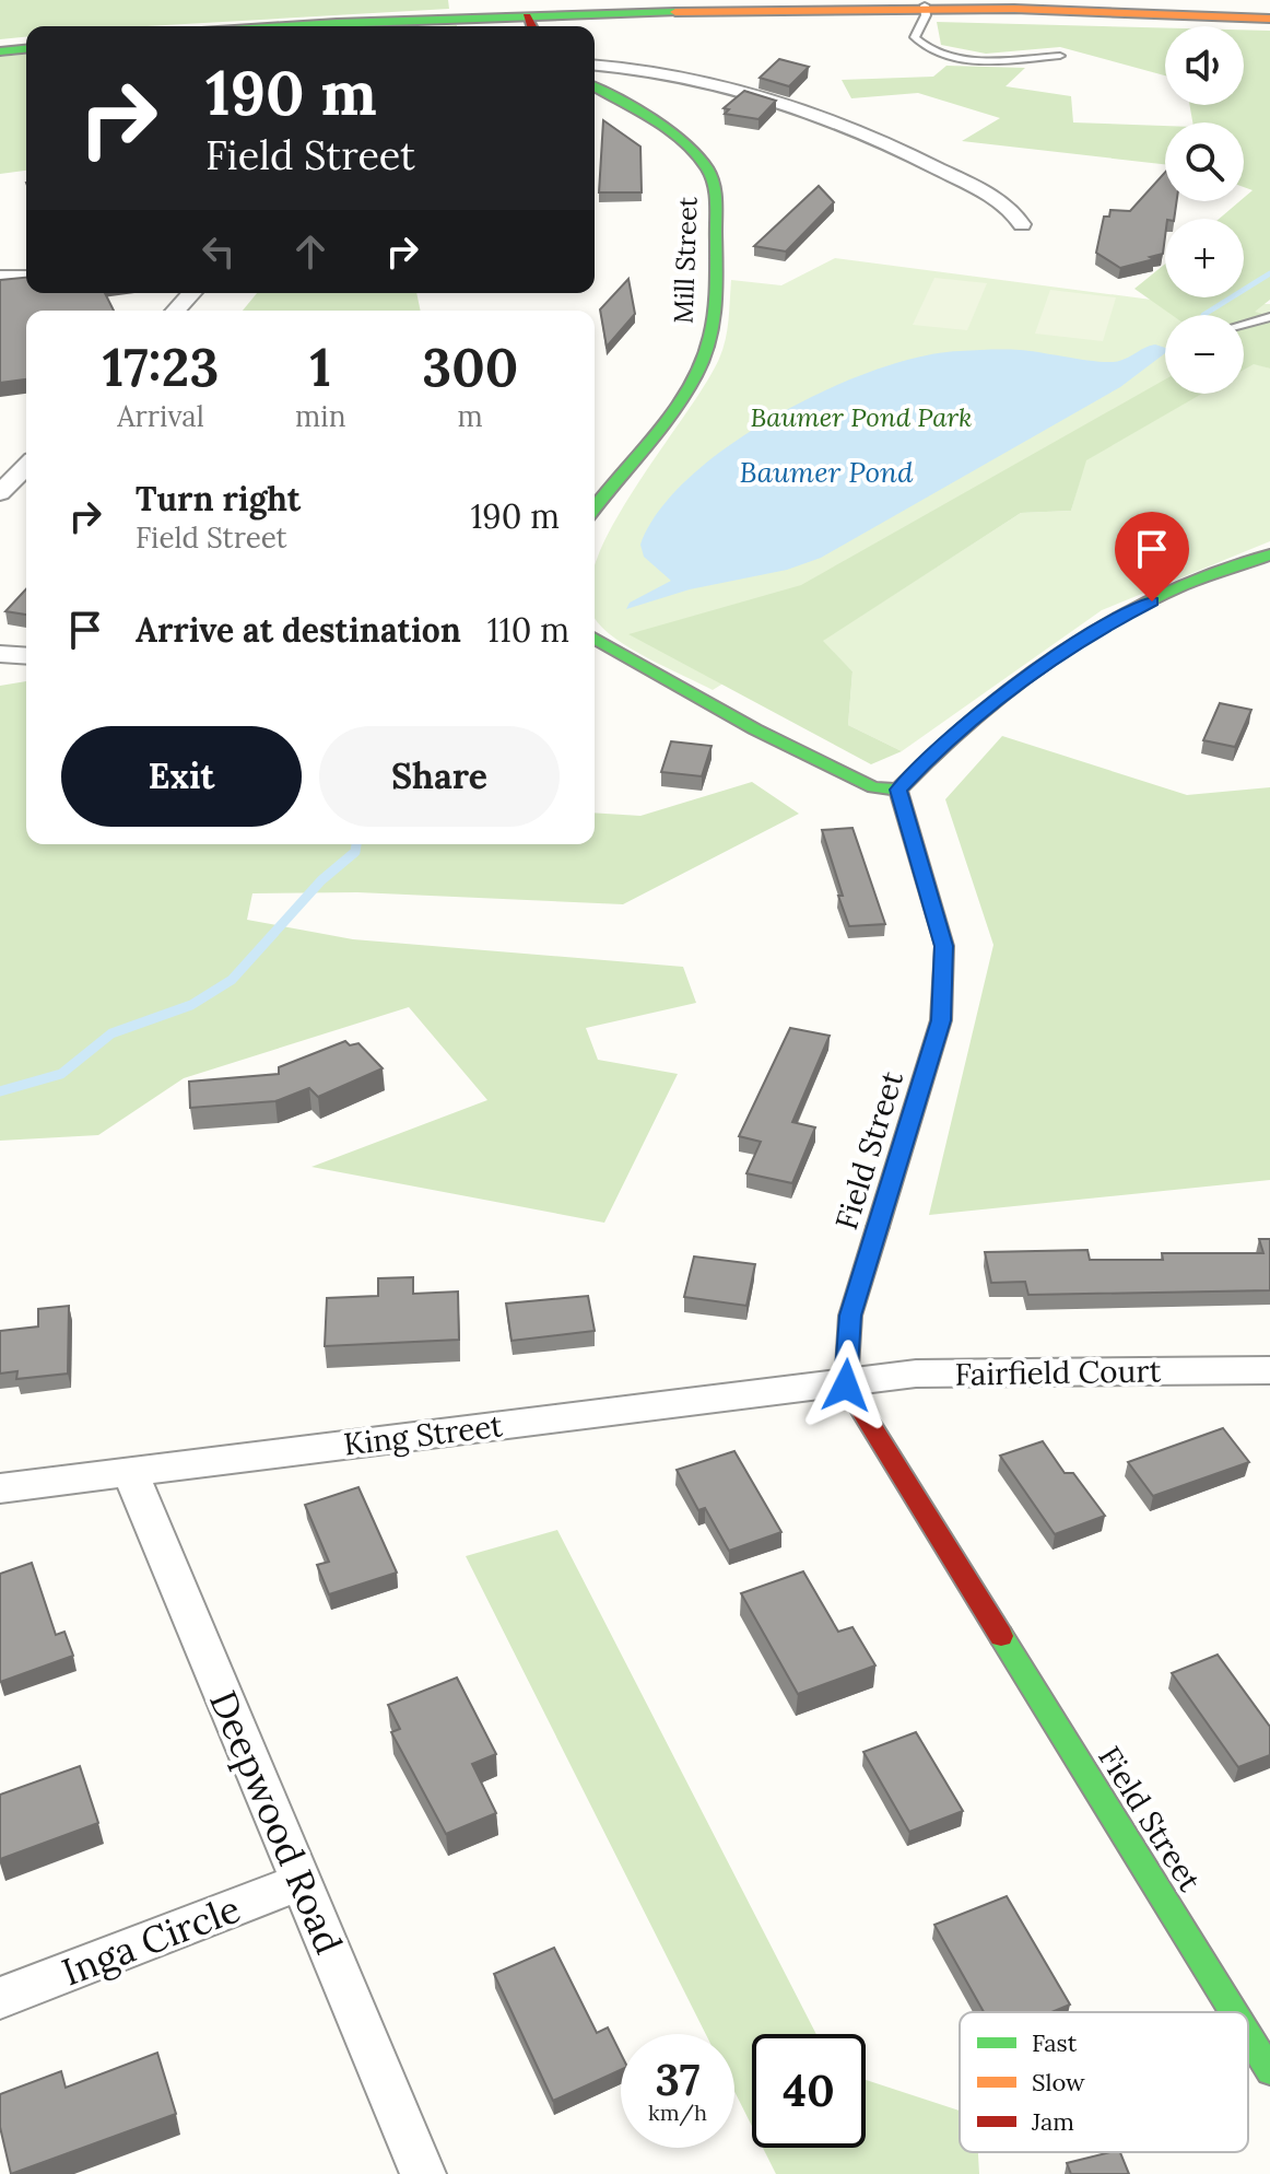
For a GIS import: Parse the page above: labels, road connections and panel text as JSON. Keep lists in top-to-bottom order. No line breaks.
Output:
{"streets":{"street":["Mill Street","Field Street","Fairfield Court","King Street","Deepwood Road","Inga Circle"]},"crossings":[["Field Street","Fairfield Court"],["Field Street","King Street"],["Fairfield Court","King Street"],["King Street","Deepwood Road"],["Deepwood Road","Inga Circle"]],"water":["Baumer Pond"],"parks":["Baumer Pond Park"],"legend":["Fast","Slow","Jam"],"page":{"map_buttons":["+","−"],"turn":["190 m","Field Street"],"eta":["17:23","Arrival","1","min","300","m"],"list":[{"name":"Turn right","note":"Field Street","value":"190 m"},{"name":"Arrive at destination","value":"110 m"}],"buttons":["Exit","Share"],"speed":"37 km/h","limit":"40"}}
